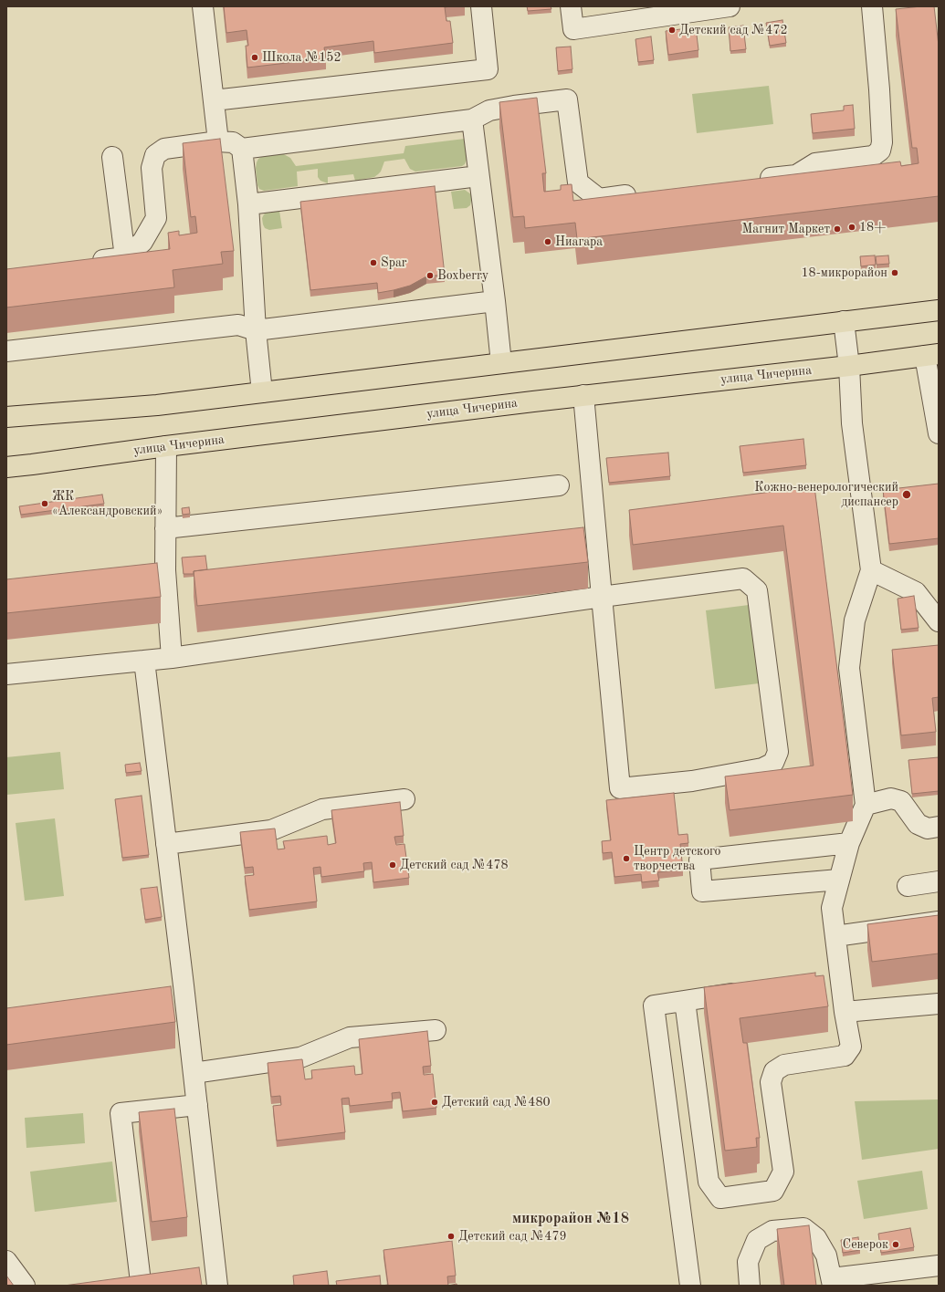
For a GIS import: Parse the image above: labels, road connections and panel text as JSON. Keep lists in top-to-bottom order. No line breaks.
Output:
{"streets":{"main road":["улица Чичерина"]},"districts":["микрорайон №18"],"places":["Детский сад №472","Школа №152","18+","Магнит Маркет","Ниагара","Spar","18-микрорайон","Boxberry","Кожно-венерологический диспансер","ЖК «Александровский»","Центр детского творчества","Детский сад №478","Детский сад №480","Детский сад №479","Северок"]}
